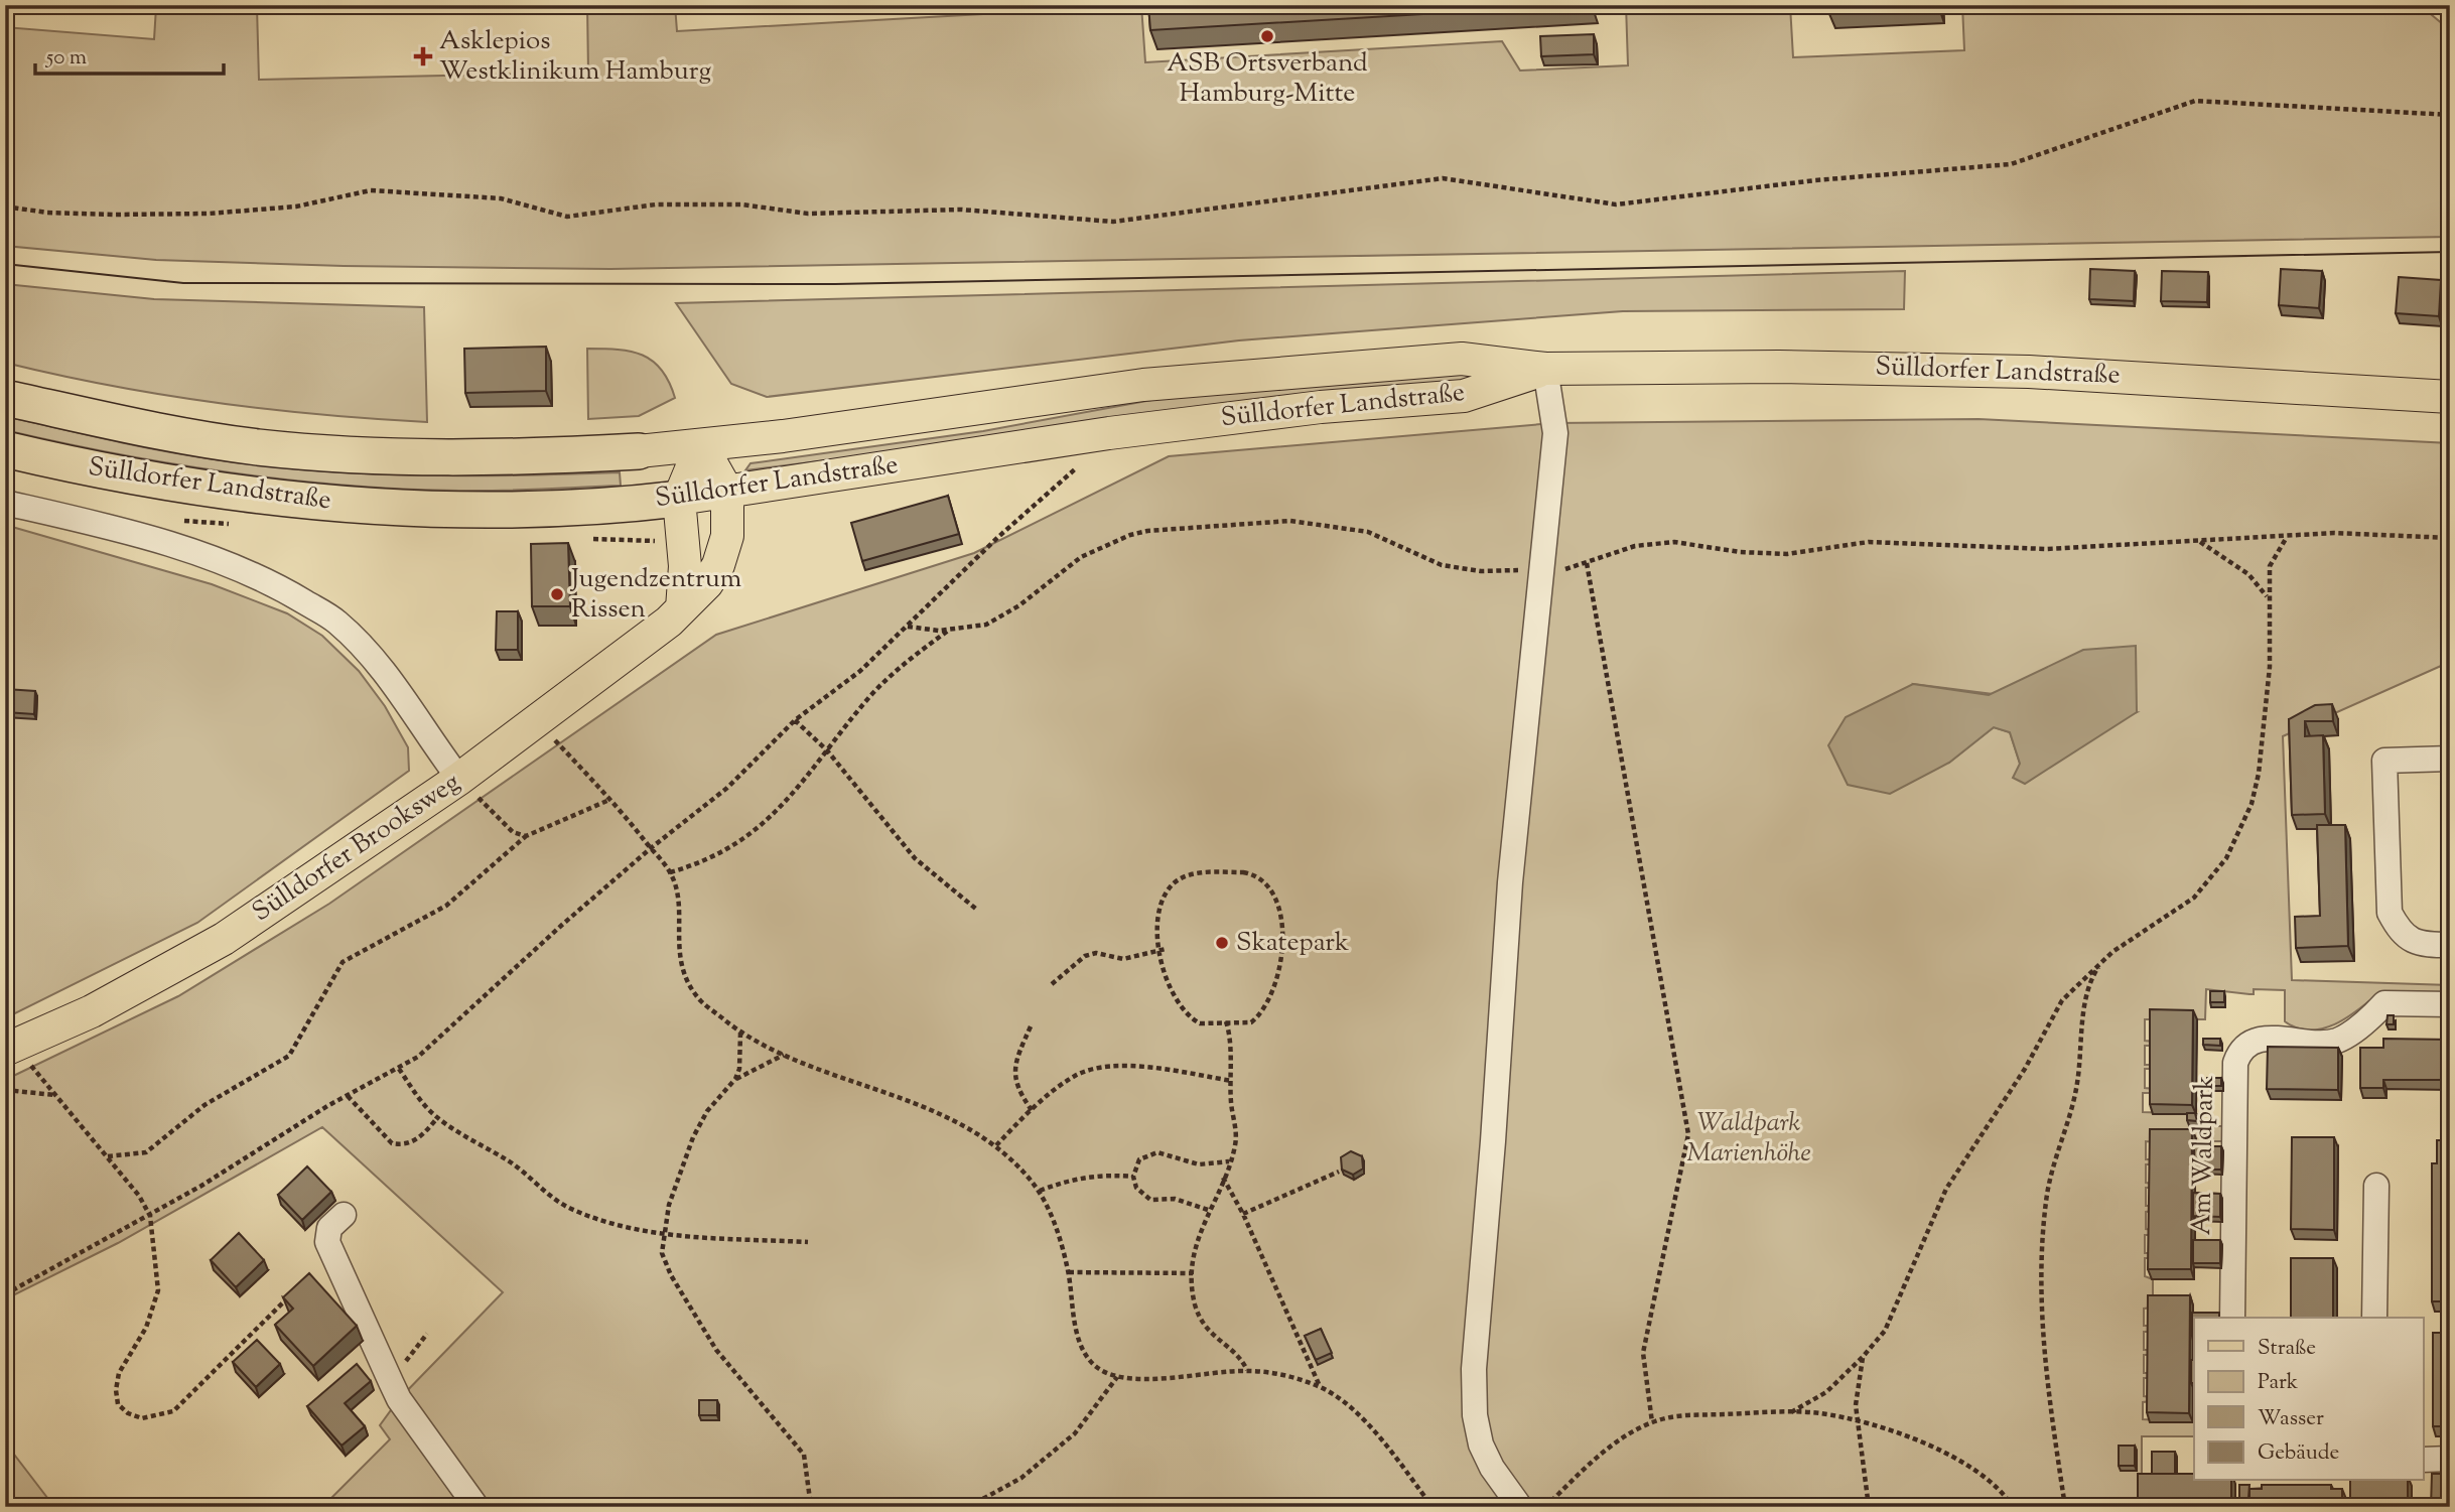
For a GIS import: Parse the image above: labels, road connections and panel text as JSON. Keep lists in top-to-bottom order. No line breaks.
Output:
{"streets":{"highway":["Sülldorfer Landstraße"],"main road":["Sülldorfer Brooksweg"],"street":["Am Waldpark"]},"crossings":[["Sülldorfer Landstraße","Sülldorfer Brooksweg"]],"parks":["Waldpark Marienhöhe"],"places":{"other":["ASB Ortsverband Hamburg-Mitte","Jugendzentrum Rissen","Skatepark"],"health":["Asklepios Westklinikum Hamburg"]},"legend":["Straße","Park","Wasser","Gebäude"],"scale_bar":"50 m"}
